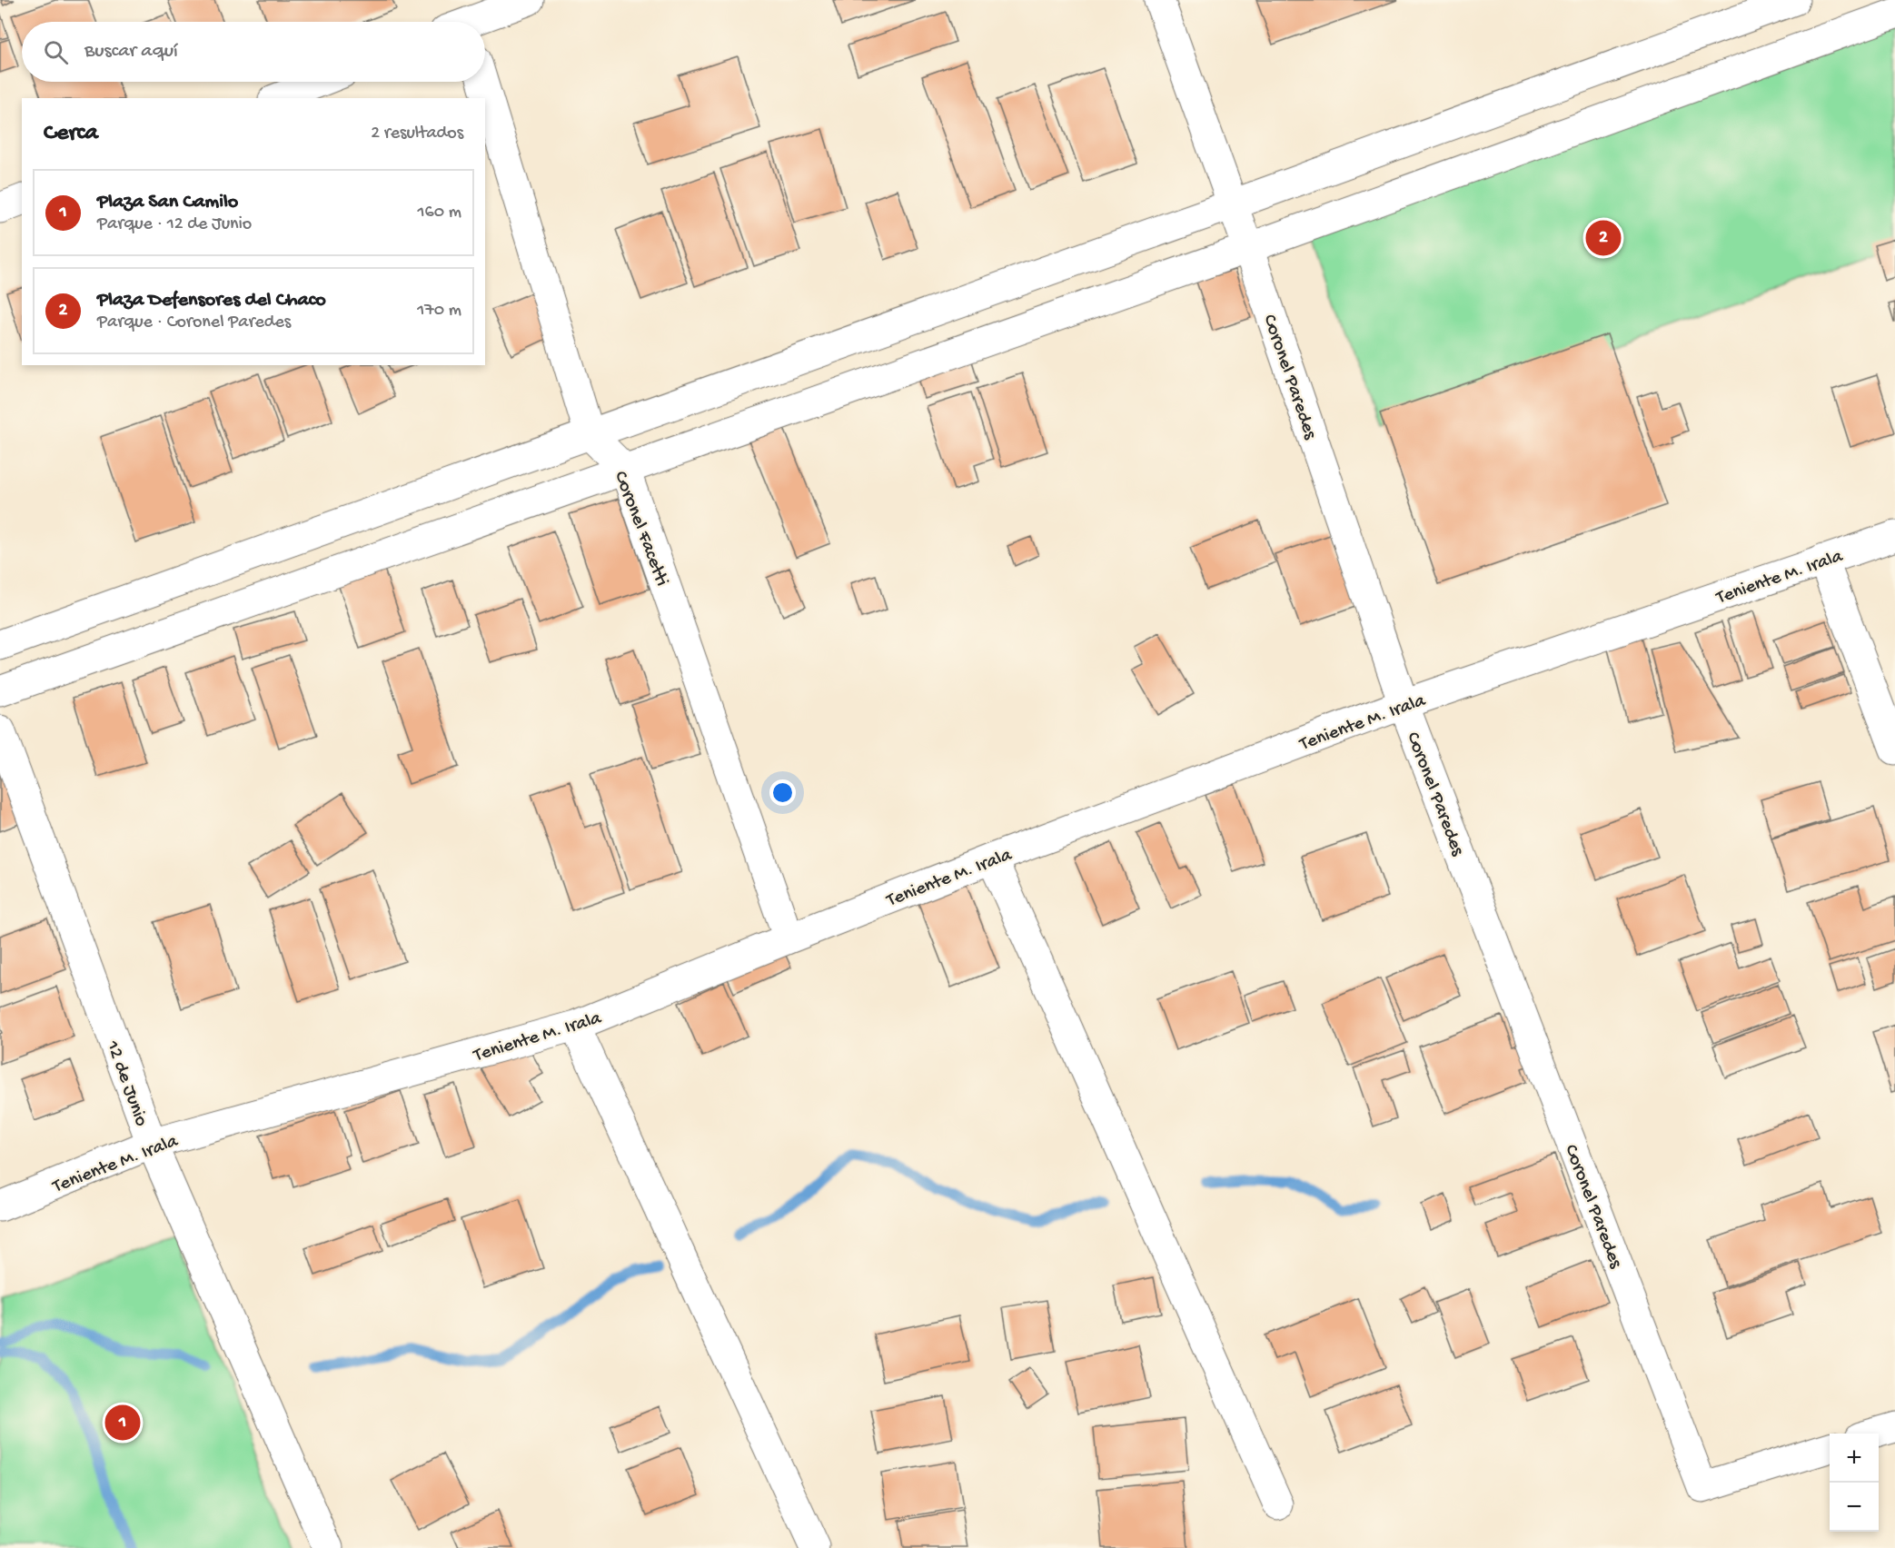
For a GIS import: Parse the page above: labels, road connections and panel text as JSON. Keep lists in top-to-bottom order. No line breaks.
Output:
{"streets":{"street":["Coronel Paredes","Coronel Facetti","Teniente M. Irala","12 de Junio"]},"crossings":[["Coronel Paredes","Teniente M. Irala"],["Coronel Facetti","Teniente M. Irala"],["Teniente M. Irala","12 de Junio"]],"page":{"search":"Buscar aquí","heading":["Cerca","2 resultados"],"list":[{"mark":"1","name":"Plaza San Camilo","note":"Parque · 12 de Junio","value":"160 m"},{"mark":"2","name":"Plaza Defensores del Chaco","note":"Parque · Coronel Paredes","value":"170 m"}],"pins":["2","1"],"map_buttons":["+","−"]}}
